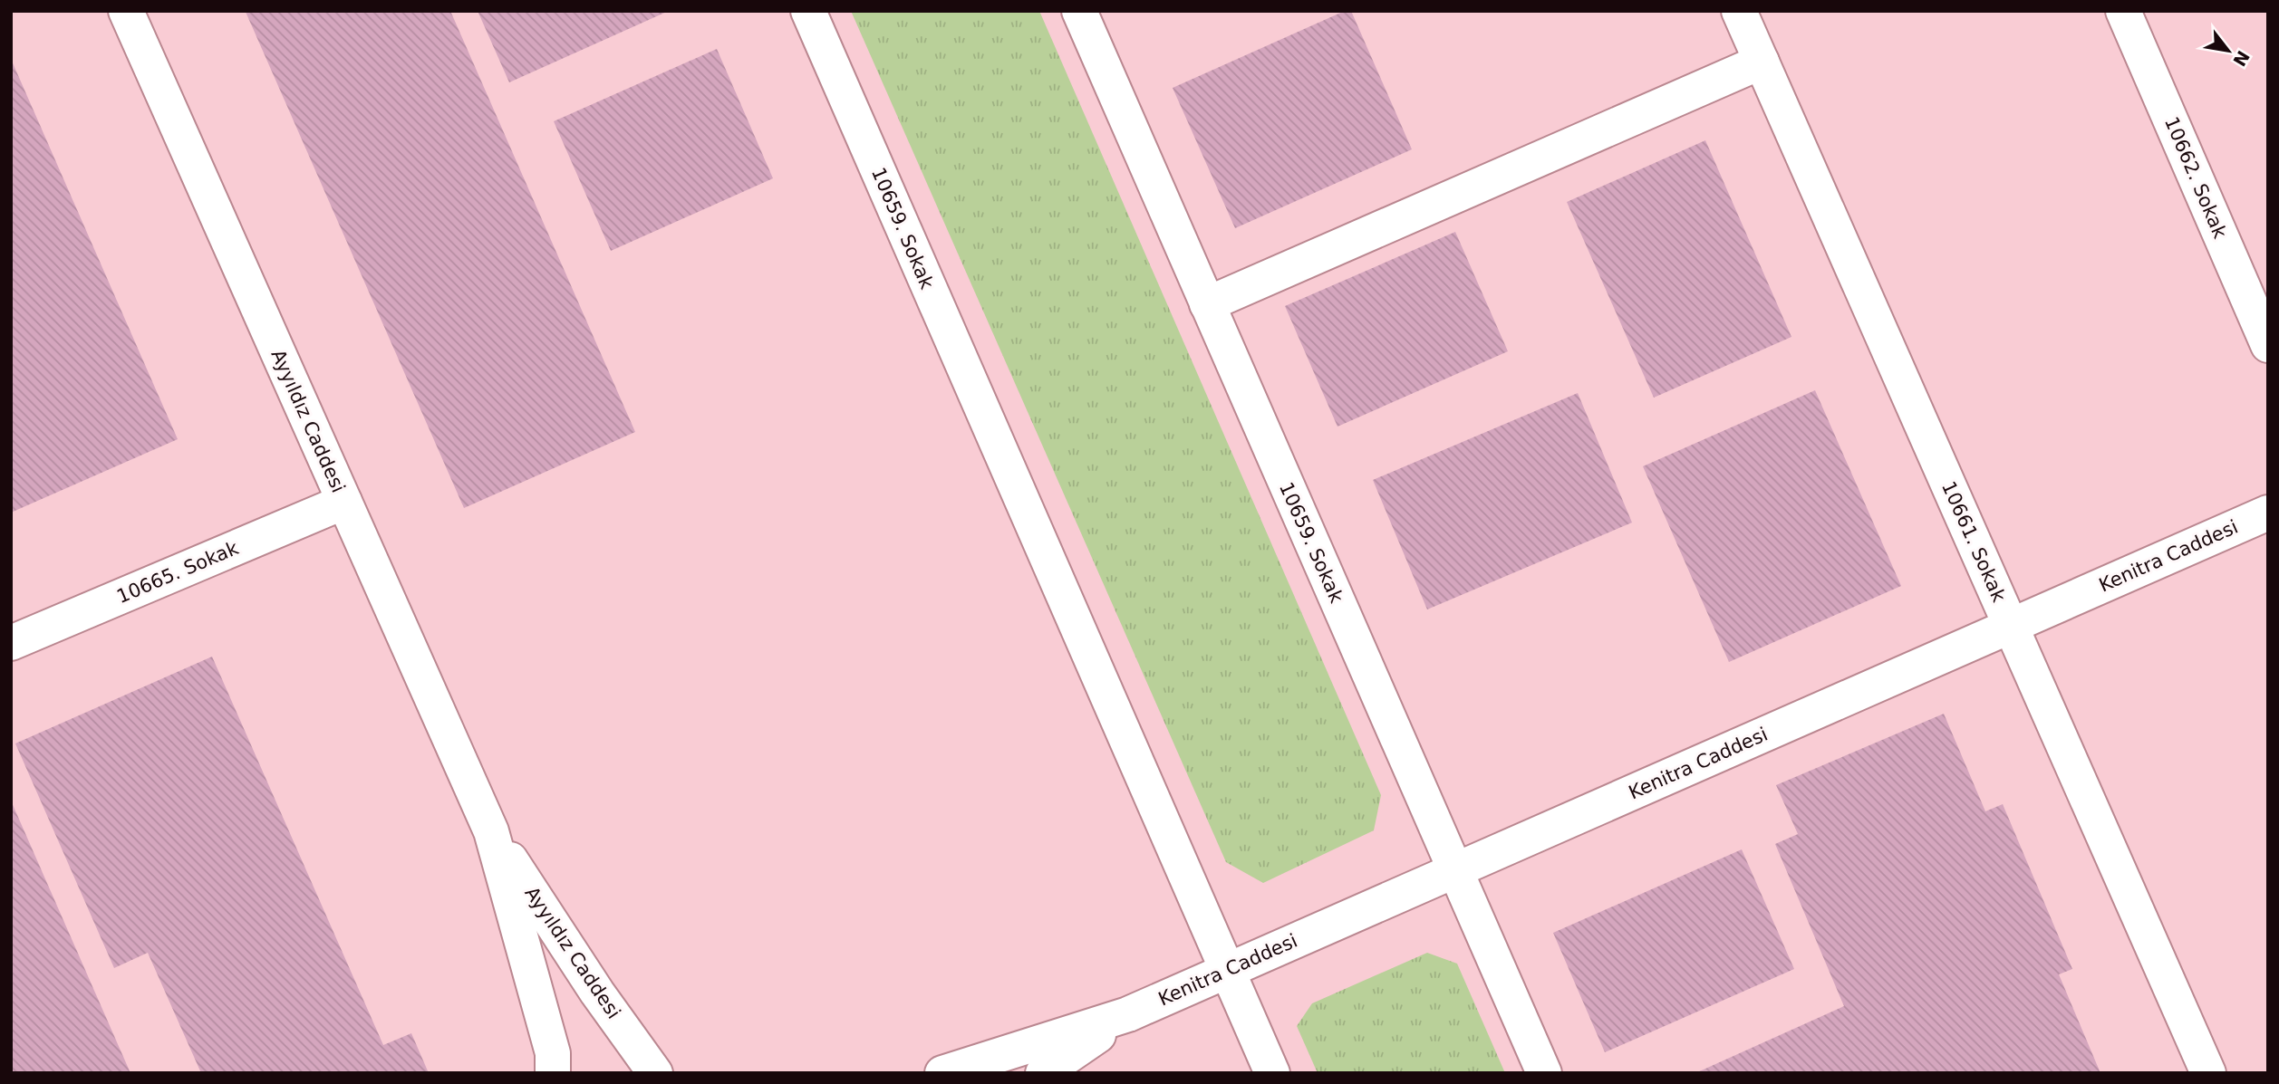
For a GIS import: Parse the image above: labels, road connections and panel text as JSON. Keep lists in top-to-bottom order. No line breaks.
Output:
{"streets":{"street":["10662. Sokak","10659. Sokak","Ayyıldız Caddesi","10661. Sokak","Kenitra Caddesi","10665. Sokak"]},"crossings":[["10659. Sokak","Kenitra Caddesi"],["Ayyıldız Caddesi","10665. Sokak"],["10661. Sokak","Kenitra Caddesi"]],"north":"bottom right"}
